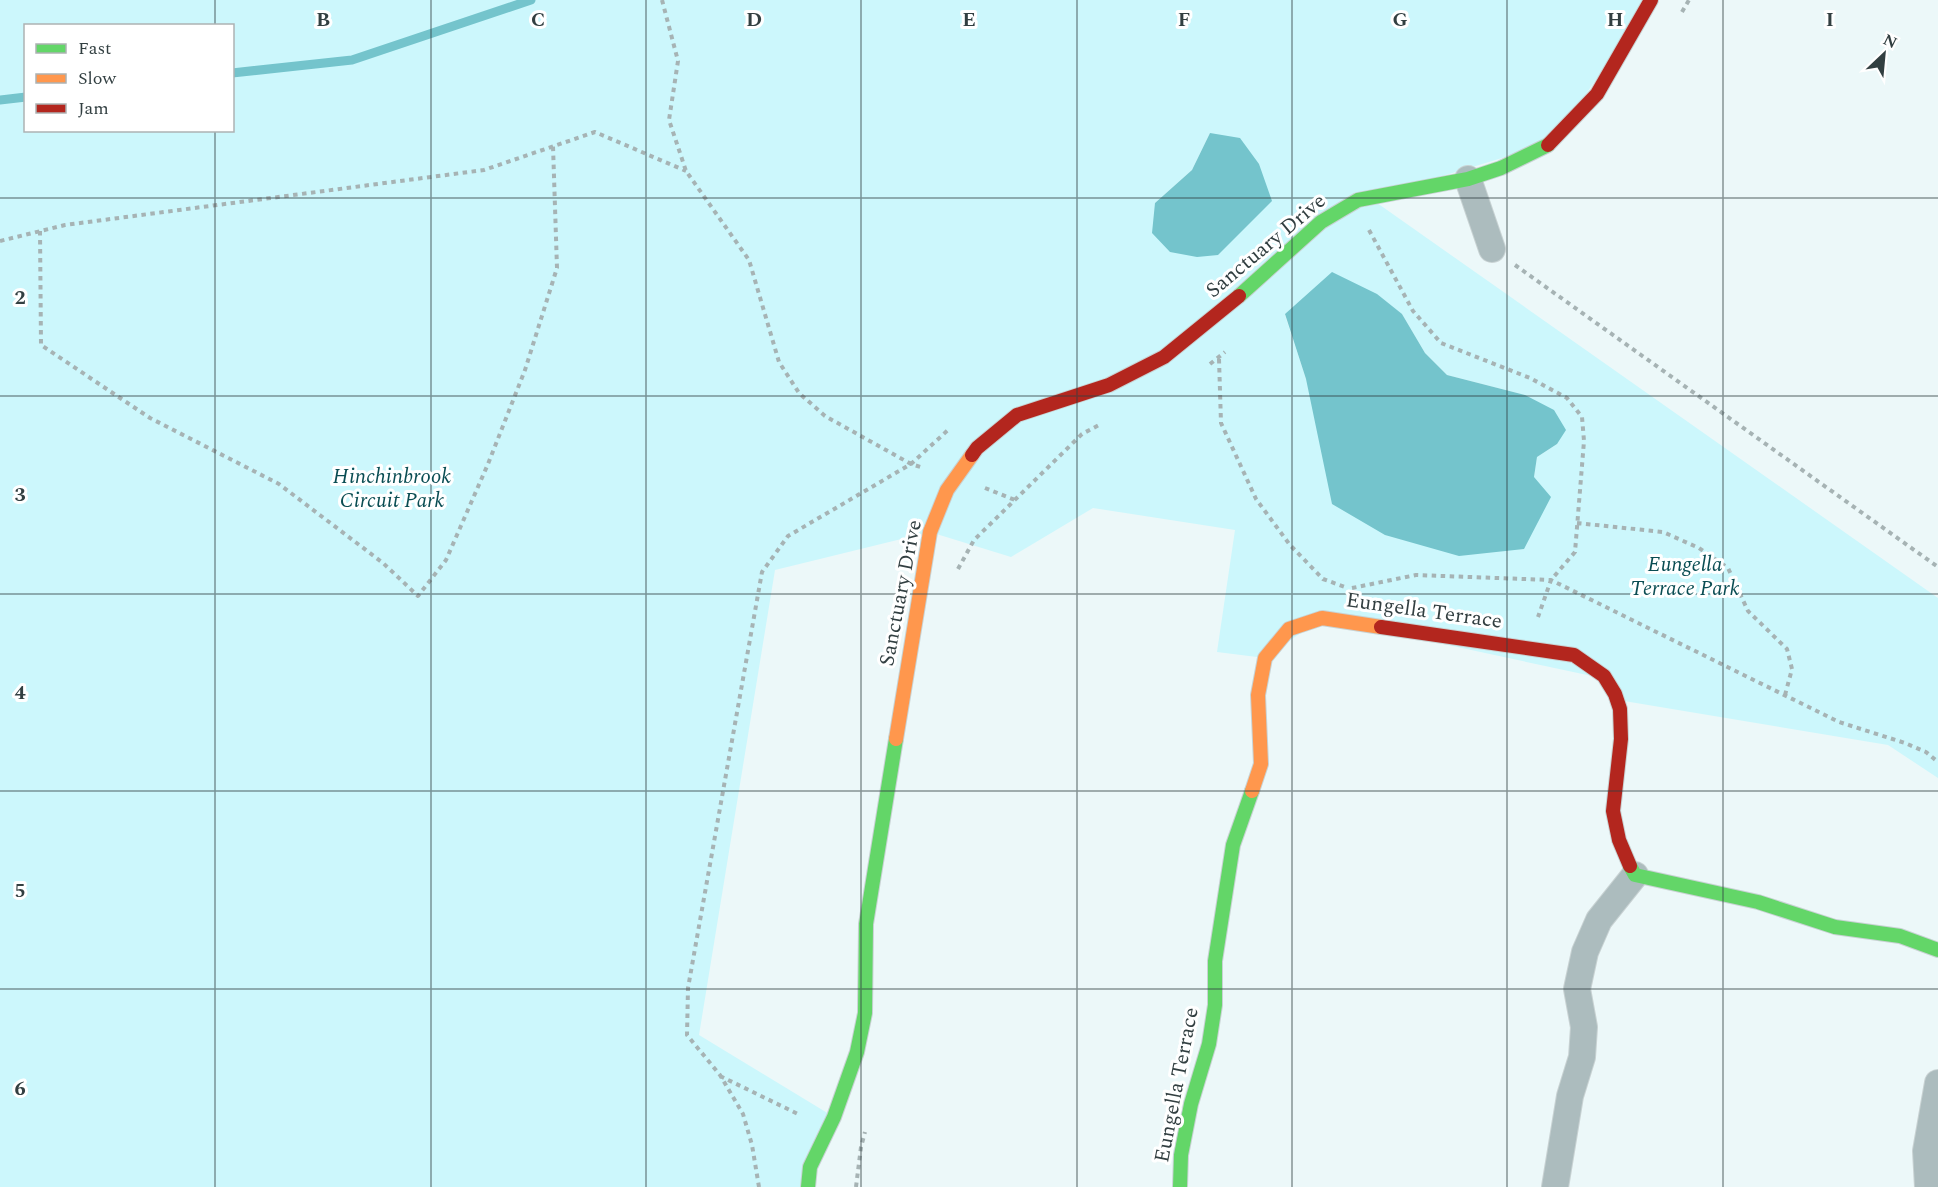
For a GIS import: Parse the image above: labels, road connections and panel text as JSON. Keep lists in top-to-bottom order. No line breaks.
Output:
{"streets":{"street":["Sanctuary Drive","Eungella Terrace"]},"parks":["Hinchinbrook Circuit Park","Eungella Terrace Park"],"legend":["Fast","Slow","Jam"],"north":"top right","grid":{"columns":["B","C","D","E","F","G","H","I"],"rows":["2","3","4","5","6"]}}
